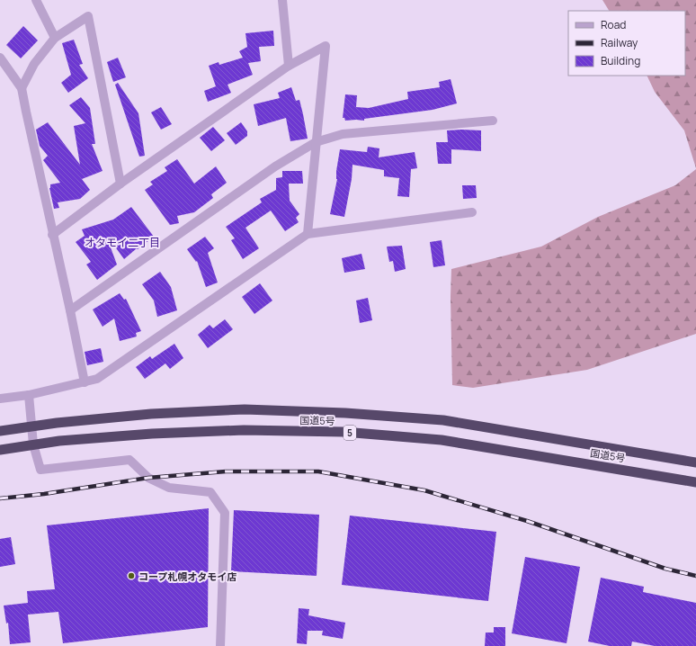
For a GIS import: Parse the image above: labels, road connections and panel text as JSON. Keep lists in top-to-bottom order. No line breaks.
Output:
{"streets":{"highway":["国道5号","5"]},"districts":["オタモイ二丁目"],"places":["コープ札幌オタモイ店"],"legend":["Road","Railway","Building"]}
